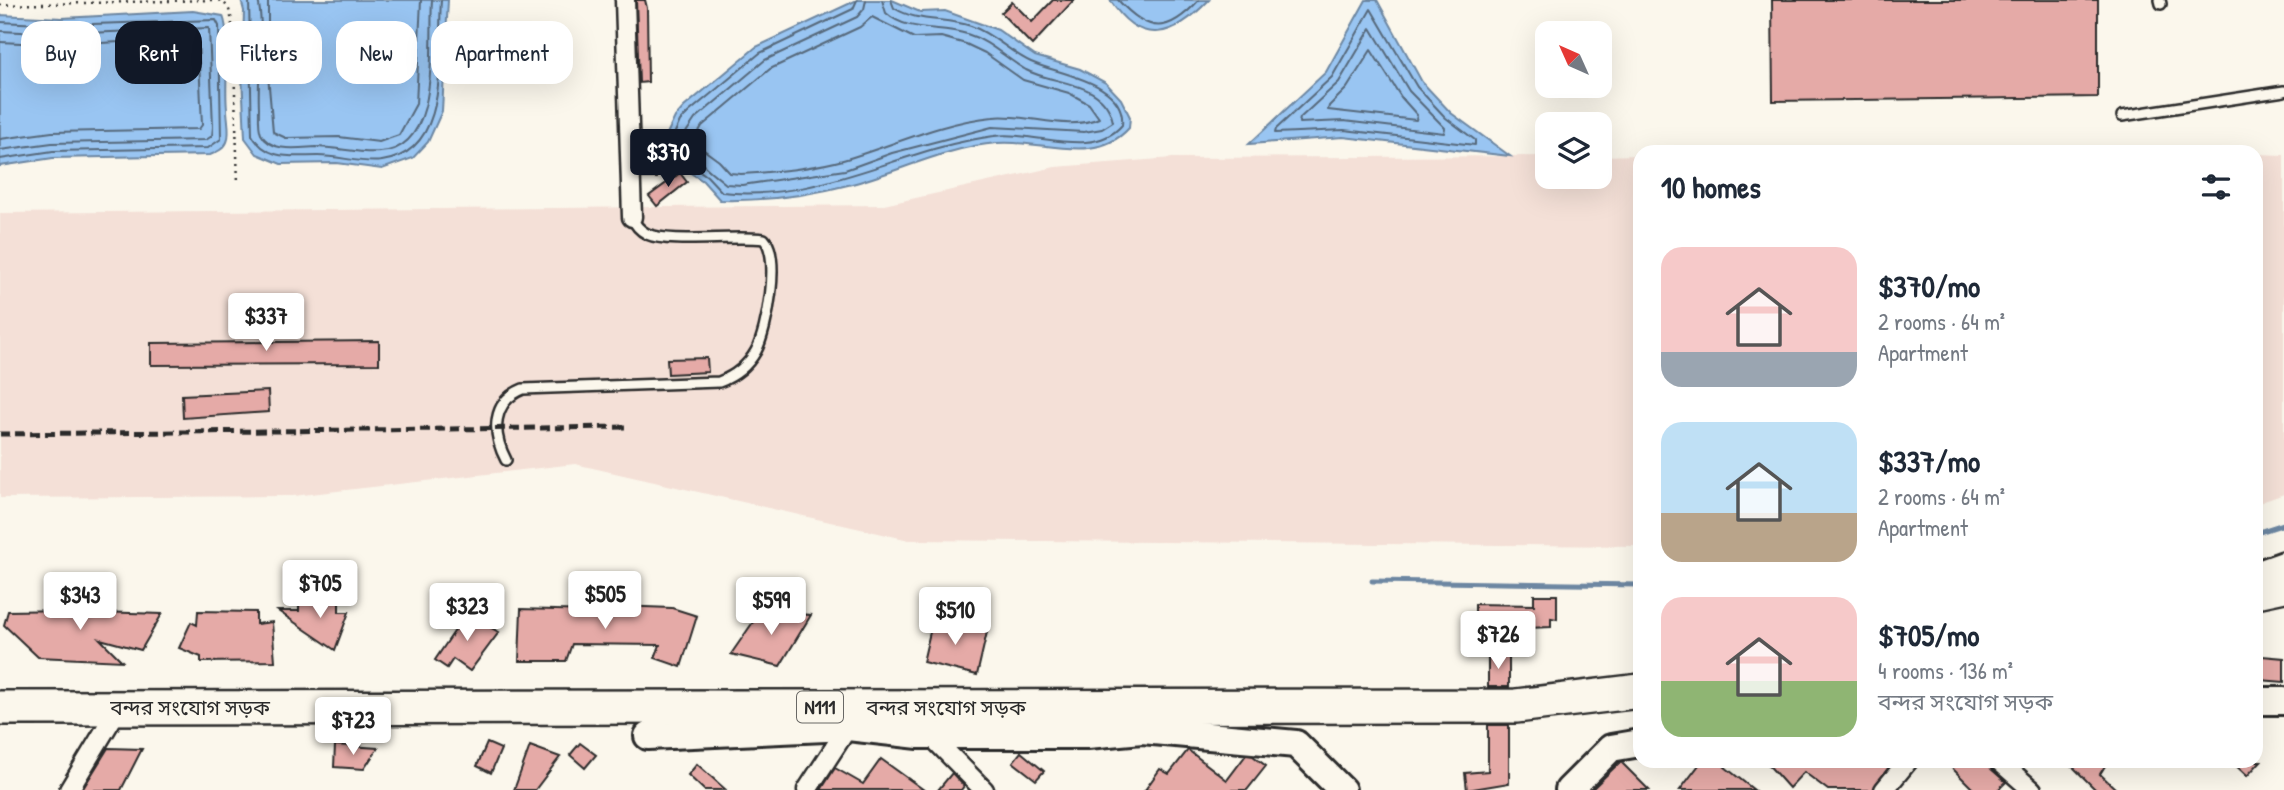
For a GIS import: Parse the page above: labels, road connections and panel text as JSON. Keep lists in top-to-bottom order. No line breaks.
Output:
{"streets":{"highway":["বন্দর সংযোগ সড়ক","N111"]},"north":"top left","page":{"chip":["Buy","Rent","Filters","New","Apartment"],"price":["$370","$337","$705","$505","$343","$599","$323","$510","$726","$723"],"heading":"10 homes","list":[{"name":"$370/mo","note":"2 rooms · 64 m² · Apartment"},{"name":"$337/mo","note":"2 rooms · 64 m² · Apartment"},{"name":"$705/mo","note":"4 rooms · 136 m² · বন্দর সংযোগ সড়ক"}]}}
